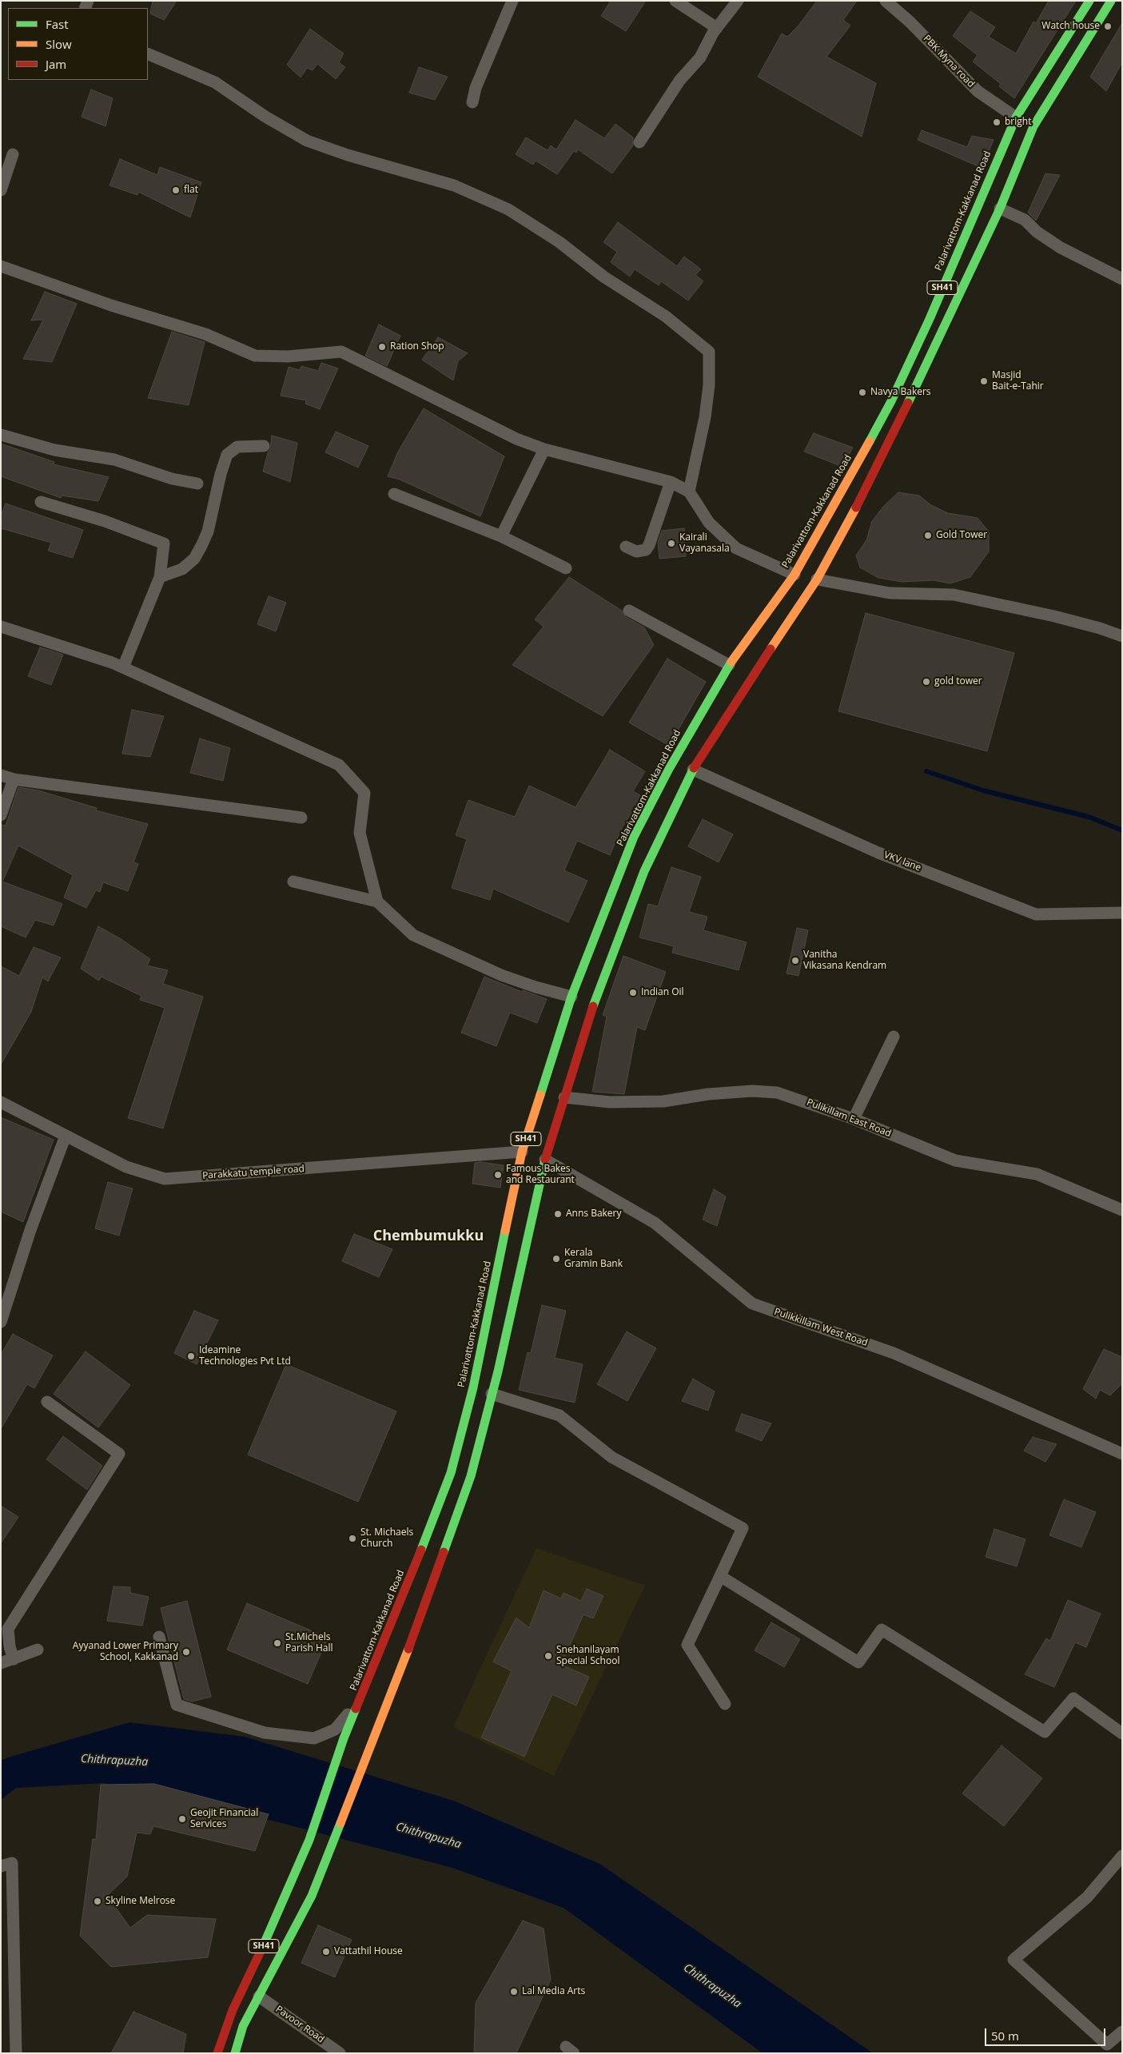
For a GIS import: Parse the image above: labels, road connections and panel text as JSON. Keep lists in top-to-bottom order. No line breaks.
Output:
{"streets":{"main road":["Palarivattom-Kakkanad Road","SH41"],"street":["PBK Myna road","VKV lane","Pulikillam East Road","Parakkatu temple road","Pulikkillam West Road","Pavoor Road"]},"crossings":[["PBK Myna road","Palarivattom-Kakkanad Road"],["Palarivattom-Kakkanad Road","Parakkatu temple road"]],"districts":["Chembumukku"],"water":["Chithrapuzha"],"places":["Watch house","bright","flat","Ration Shop","Masjid Bait-e-Tahir","Navya Bakers","Gold Tower","Kairali Vayanasala","gold tower","Vanitha Vikasana Kendram","Indian Oil","Famous Bakes and Restaurant","Anns Bakery","Kerala Gramin Bank","Ideamine Technologies Pvt Ltd","St. Michaels Church","St.Michels Parish Hall","Ayyanad Lower Primary School, Kakkanad","Snehanilayam Special School","Geojit Financial Services","Skyline Melrose","Vattathil House","Lal Media Arts"],"legend":["Fast","Slow","Jam"],"scale_bar":"50 m"}
